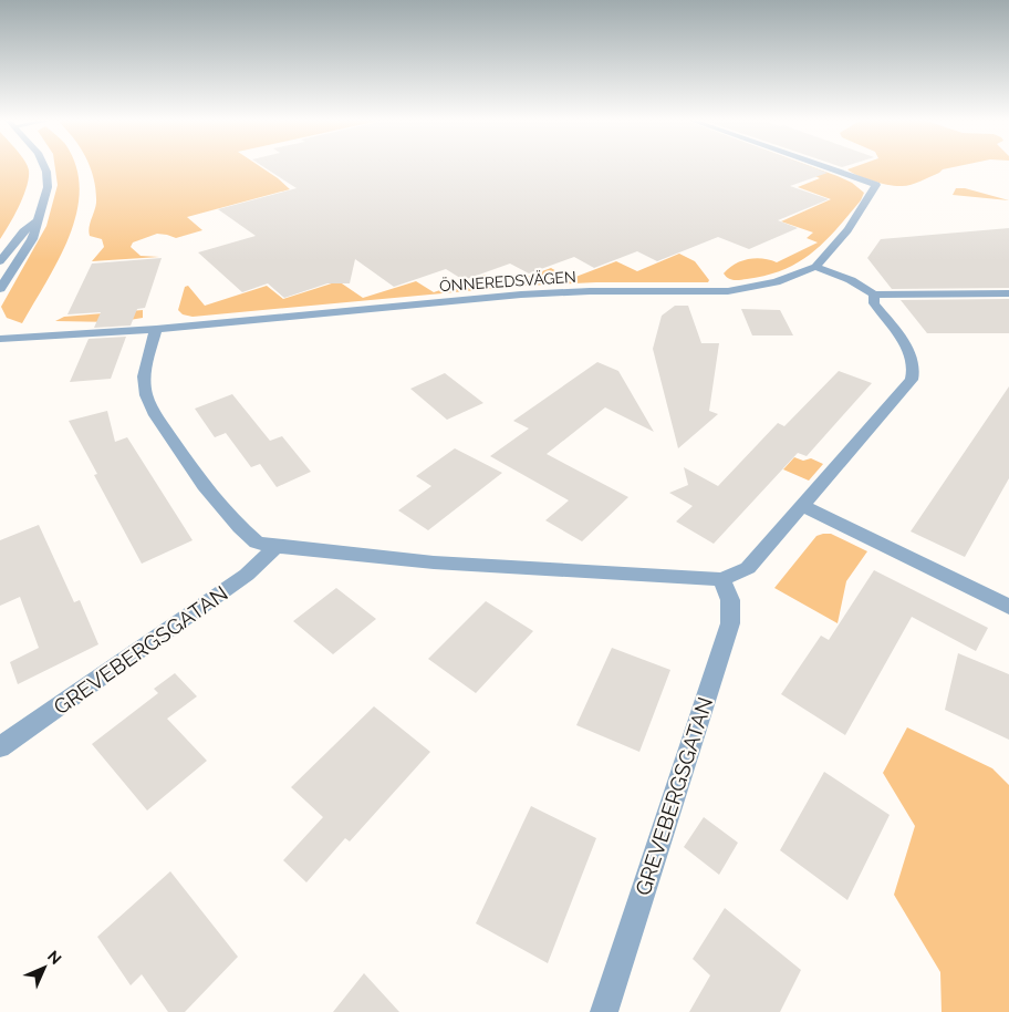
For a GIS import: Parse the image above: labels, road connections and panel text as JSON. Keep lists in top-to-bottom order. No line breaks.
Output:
{"streets":{"street":["ÖNNEREDSVÄGEN","GREVEBERGSGATAN"]},"north":"top right"}
